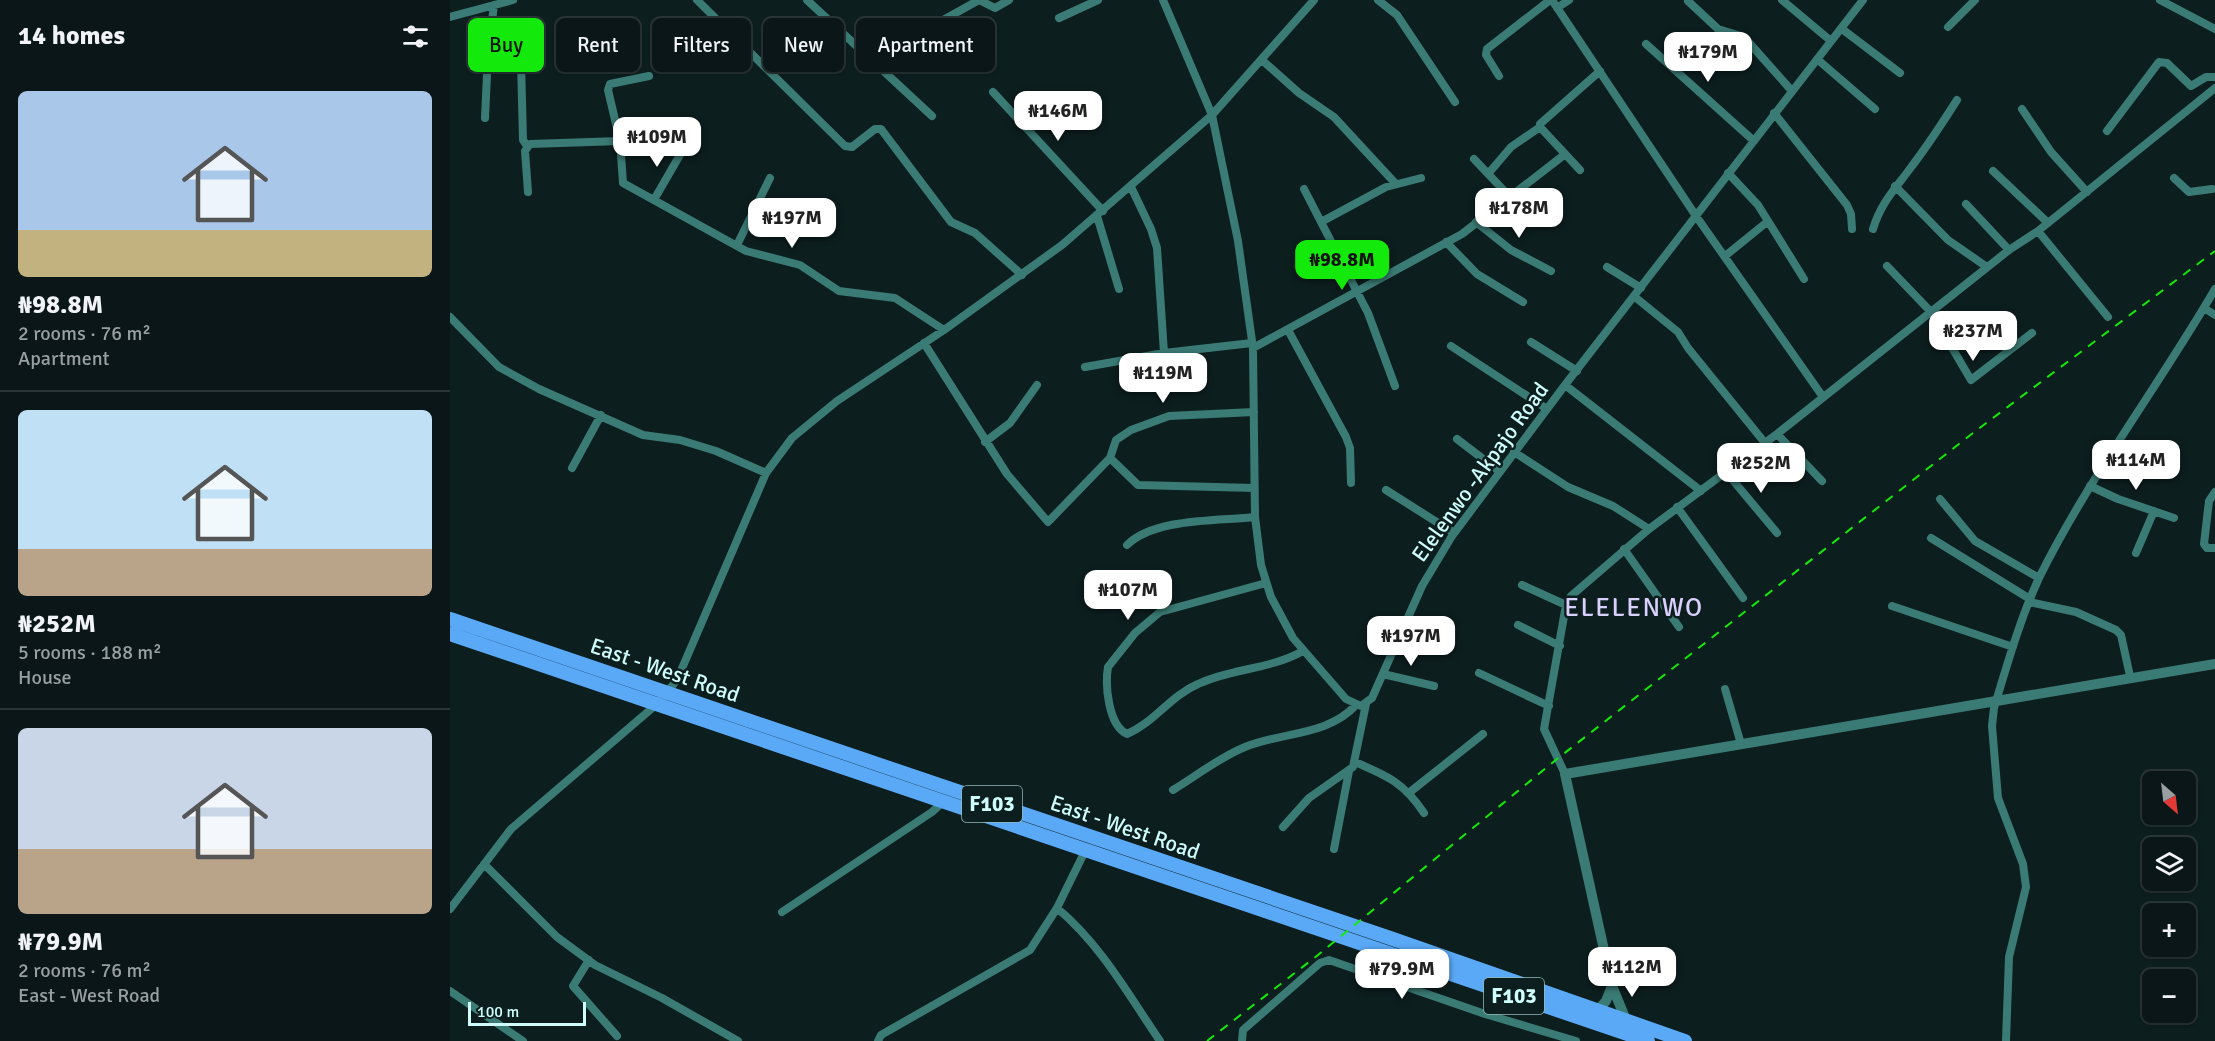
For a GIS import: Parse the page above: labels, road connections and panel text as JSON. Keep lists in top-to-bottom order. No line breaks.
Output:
{"streets":{"main road":["East - West Road","F103"],"street":["Elelenwo -Akpajo Road"]},"districts":["ELELENWO"],"scale_bar":"100 m","north":"bottom right","page":{"heading":"14 homes","chip":["Buy","Rent","Filters","New","Apartment"],"price":["₦179M","₦146M","₦109M","₦178M","₦197M","₦98.8M","₦237M","₦119M","₦114M","₦252M","₦107M","₦197M","₦112M","₦79.9M"],"list":[{"name":"₦98.8M","note":"2 rooms · 76 m² · Apartment"},{"name":"₦252M","note":"5 rooms · 188 m² · House"},{"name":"₦79.9M","note":"2 rooms · 76 m² · East - West Road"}],"map_buttons":["+","−"],"scale":"100 m"}}
